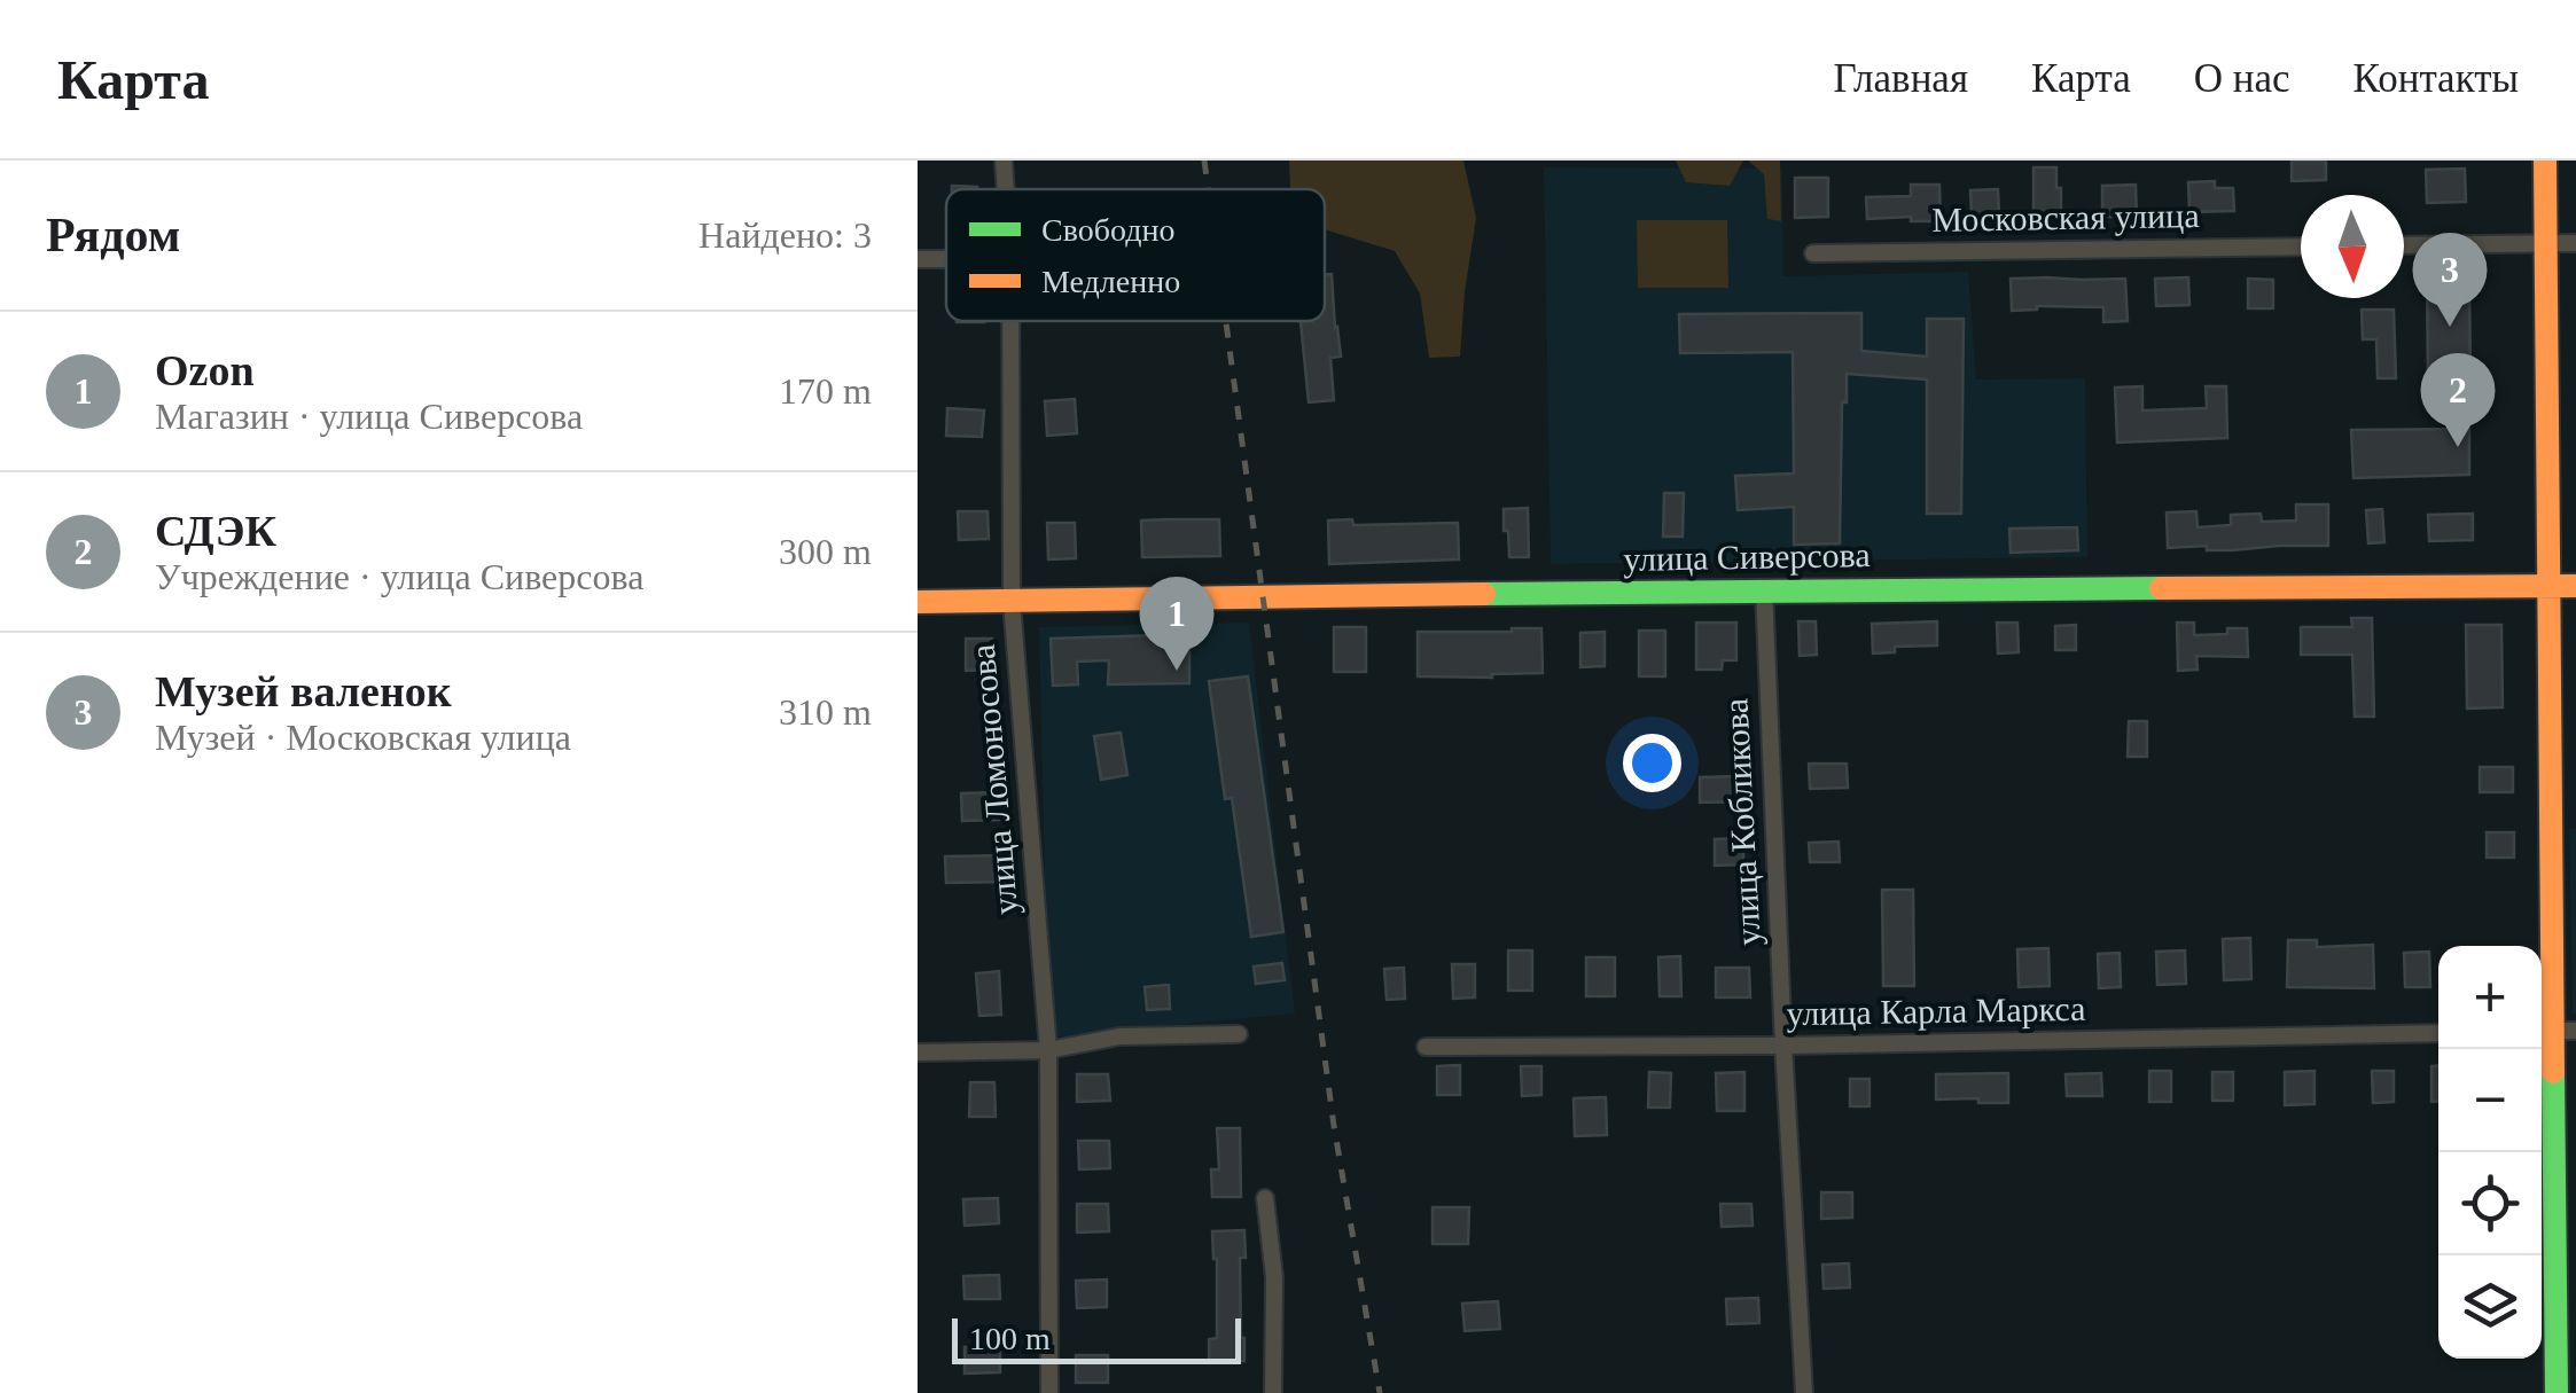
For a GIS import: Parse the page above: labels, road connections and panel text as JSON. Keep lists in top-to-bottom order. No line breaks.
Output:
{"streets":{"main road":["улица Сиверсова"],"street":["Московская улица","улица Ломоносова","улица Кобликова","улица Карла Маркса"]},"crossings":[["улица Сиверсова","улица Ломоносова"],["улица Сиверсова","улица Кобликова"],["улица Кобликова","улица Карла Маркса"]],"legend":["Свободно","Медленно"],"scale_bar":"100 m","north":"bottom","page":{"header":"Карта","nav":["Главная","Карта","О нас","Контакты"],"heading":["Рядом","Найдено: 3"],"pins":["3","2","1"],"list":[{"mark":"1","name":"Ozon","note":"Магазин · улица Сиверсова","value":"170 m"},{"mark":"2","name":"СДЭК","note":"Учреждение · улица Сиверсова","value":"300 m"},{"mark":"3","name":"Музей валенок","note":"Музей · Московская улица","value":"310 m"}],"map_buttons":["+","−"],"scale":"100 m"}}
